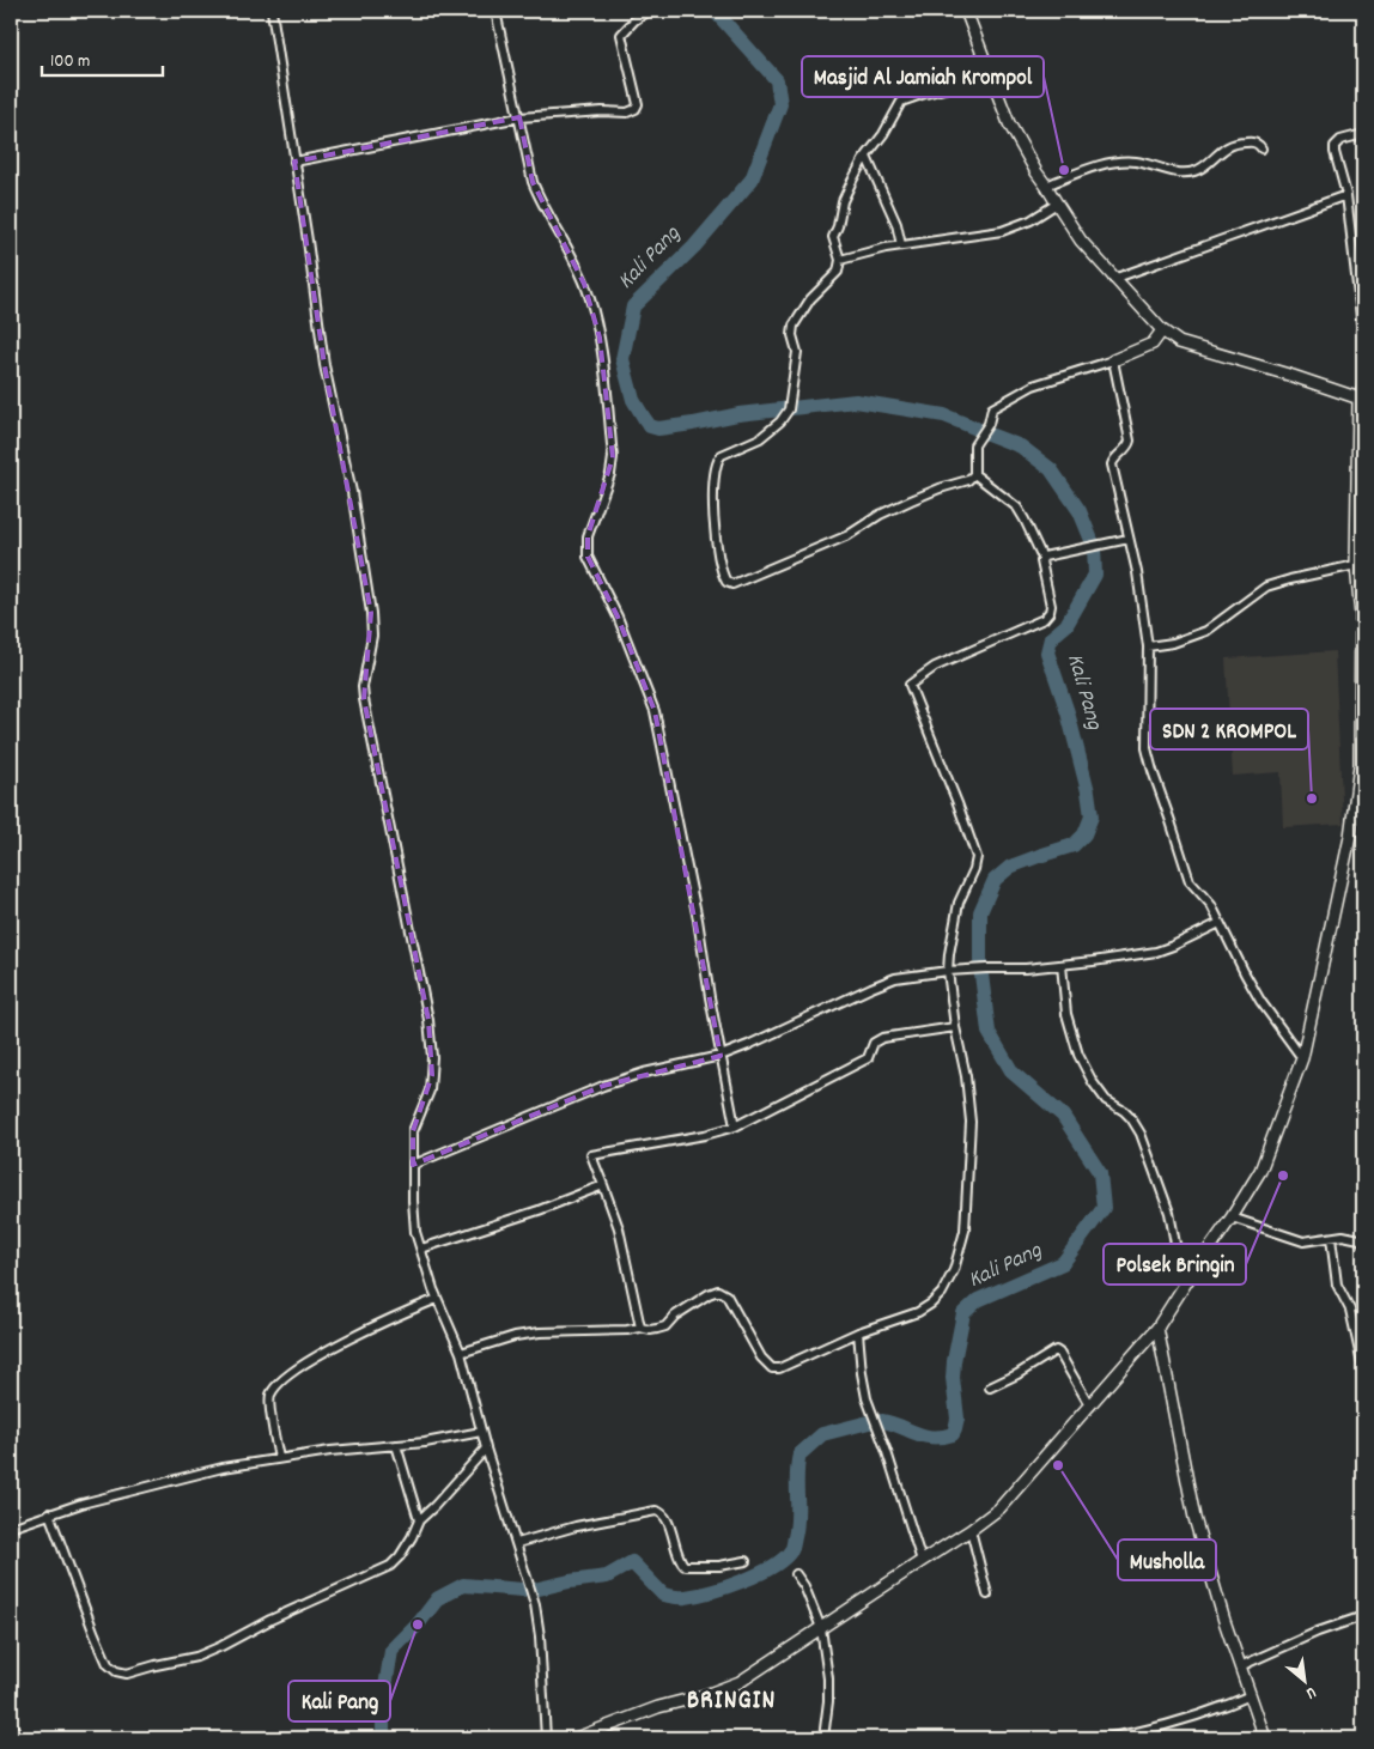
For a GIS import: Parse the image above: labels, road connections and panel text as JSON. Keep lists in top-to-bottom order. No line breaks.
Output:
{"districts":["BRINGIN"],"water":["Kali Pang"],"places":["Masjid Al Jamiah Krompol","SDN 2 KROMPOL","Polsek Bringin","Musholla","Kali Pang"],"scale_bar":"100 m","north":"bottom right"}
